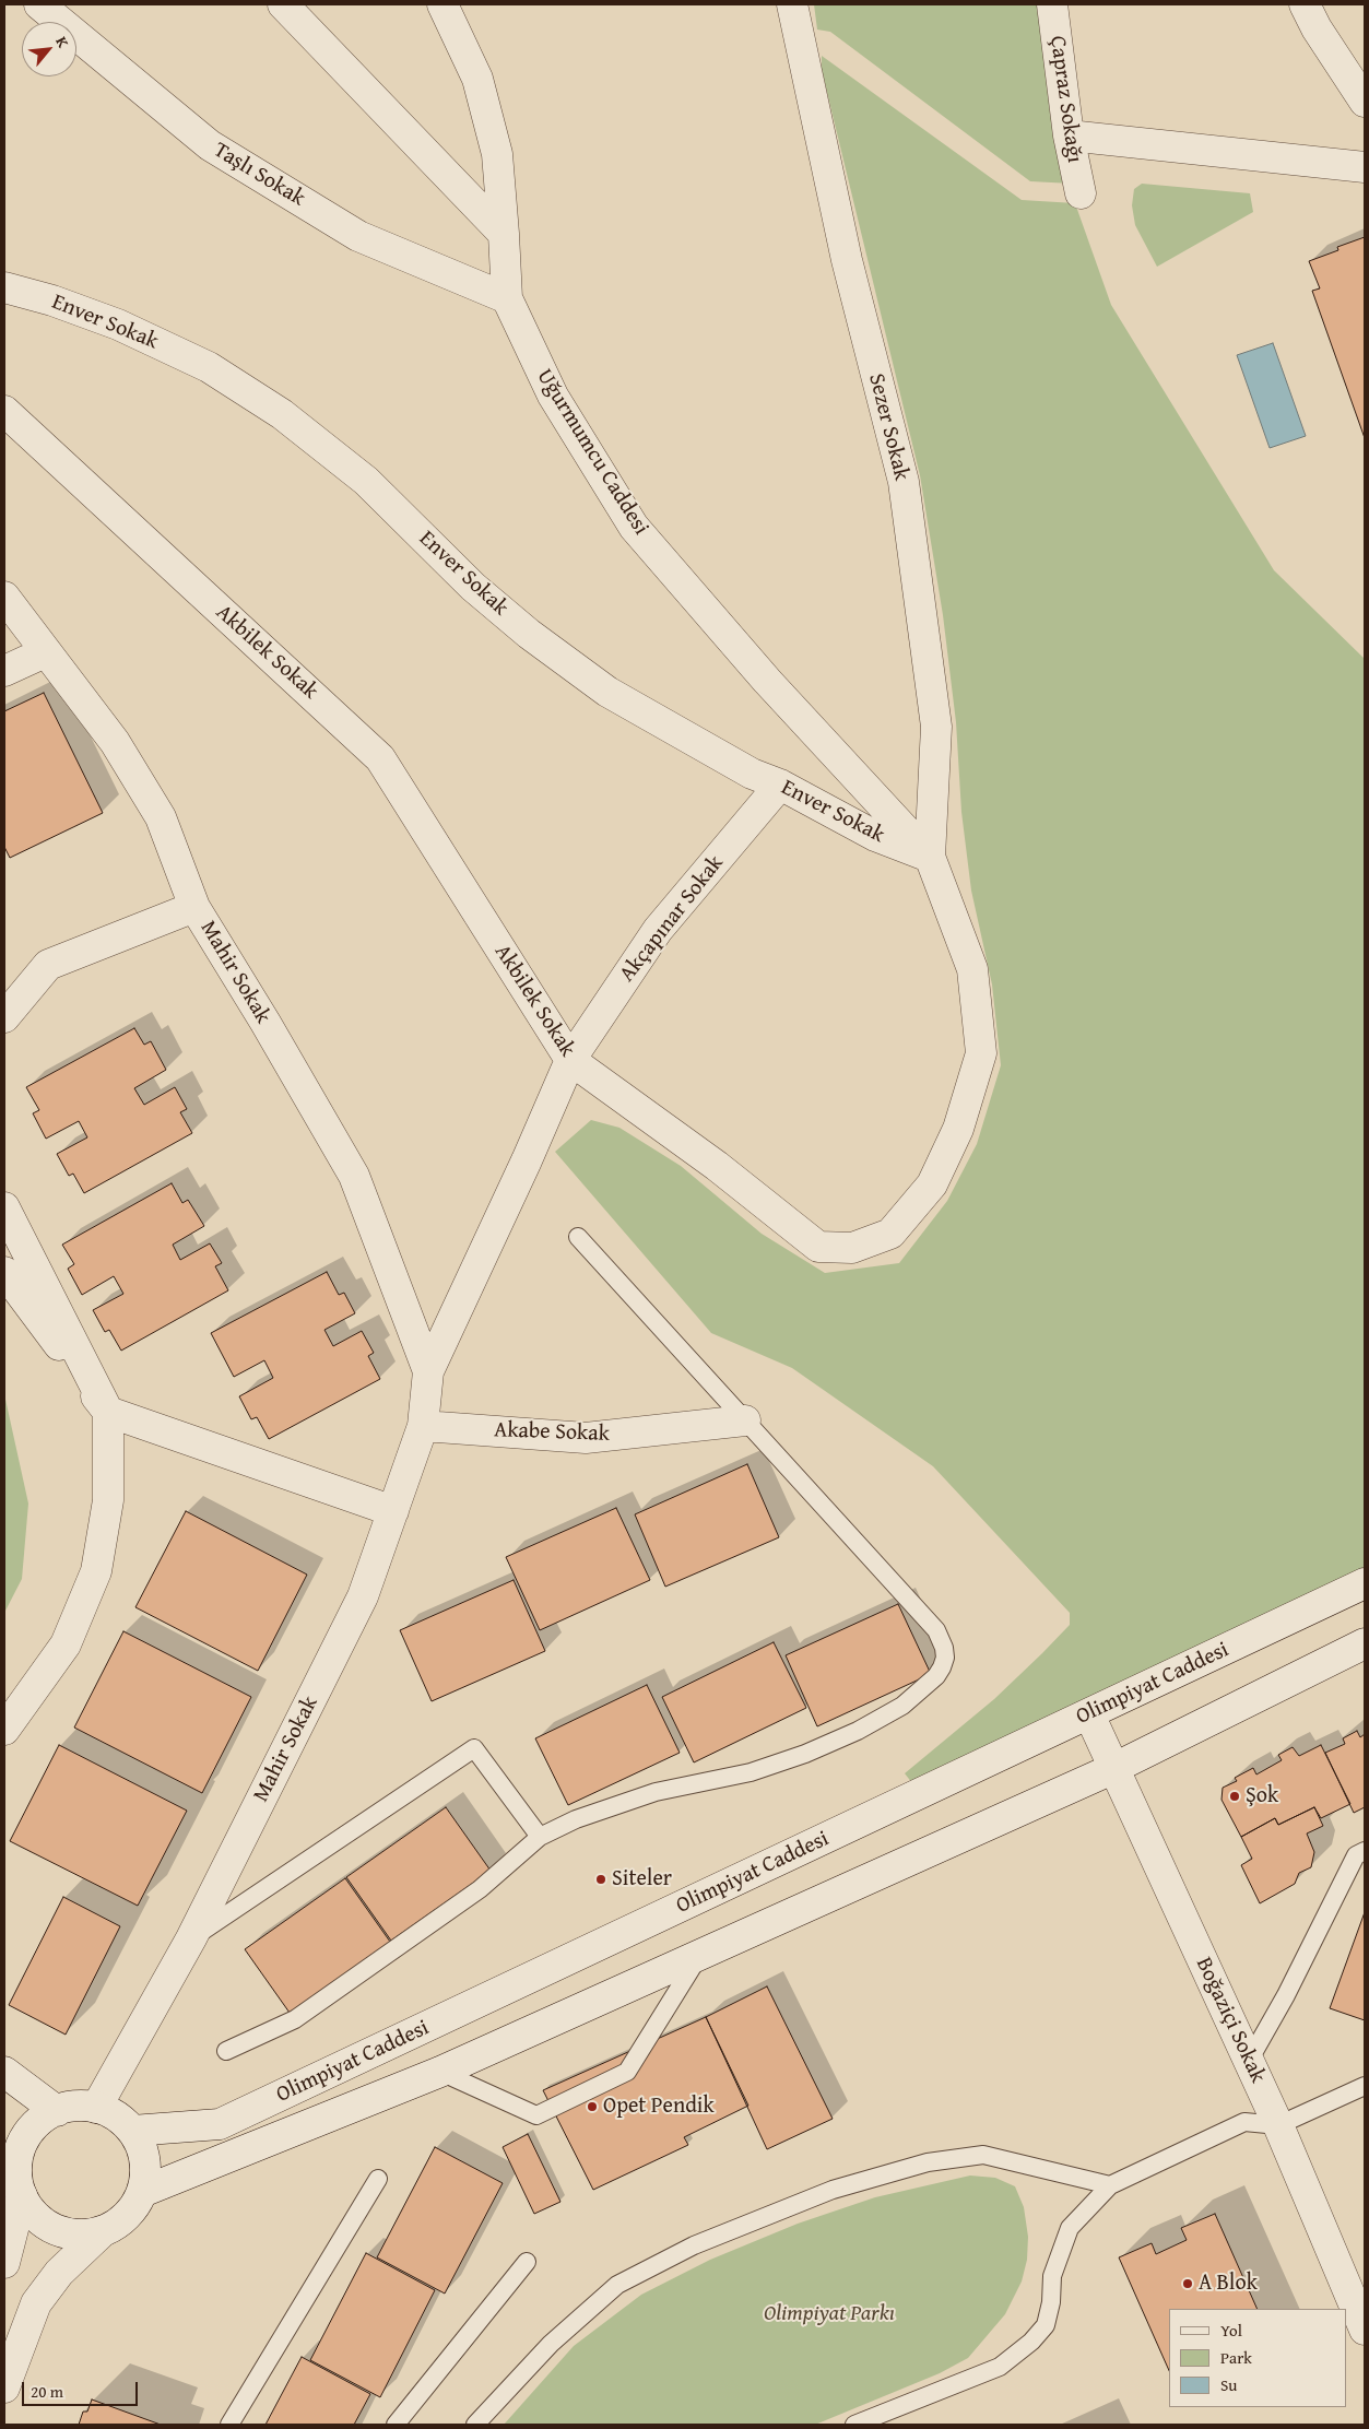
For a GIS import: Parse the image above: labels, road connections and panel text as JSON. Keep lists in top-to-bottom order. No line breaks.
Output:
{"streets":{"street":["Çapraz Sokağı","Taşlı Sokak","Enver Sokak","Sezer Sokak","Uğurmumcu Caddesi","Akbilek Sokak","Akçapınar Sokak","Mahir Sokak","Akabe Sokak","Olimpiyat Caddesi","Boğaziçi Sokak"]},"crossings":[["Taşlı Sokak","Uğurmumcu Caddesi"],["Enver Sokak","Sezer Sokak"],["Enver Sokak","Uğurmumcu Caddesi"],["Enver Sokak","Akbilek Sokak"],["Enver Sokak","Akçapınar Sokak"],["Sezer Sokak","Uğurmumcu Caddesi"],["Sezer Sokak","Akbilek Sokak"],["Uğurmumcu Caddesi","Akbilek Sokak"],["Akbilek Sokak","Akçapınar Sokak"],["Akbilek Sokak","Mahir Sokak"],["Akçapınar Sokak","Mahir Sokak"],["Mahir Sokak","Akabe Sokak"],["Mahir Sokak","Olimpiyat Caddesi"],["Olimpiyat Caddesi","Boğaziçi Sokak"]],"parks":["Olimpiyat Parkı"],"places":["Şok","Siteler","Opet Pendik","A Blok"],"legend":["Yol","Park","Su"],"scale_bar":"20 m","north":"top right"}
